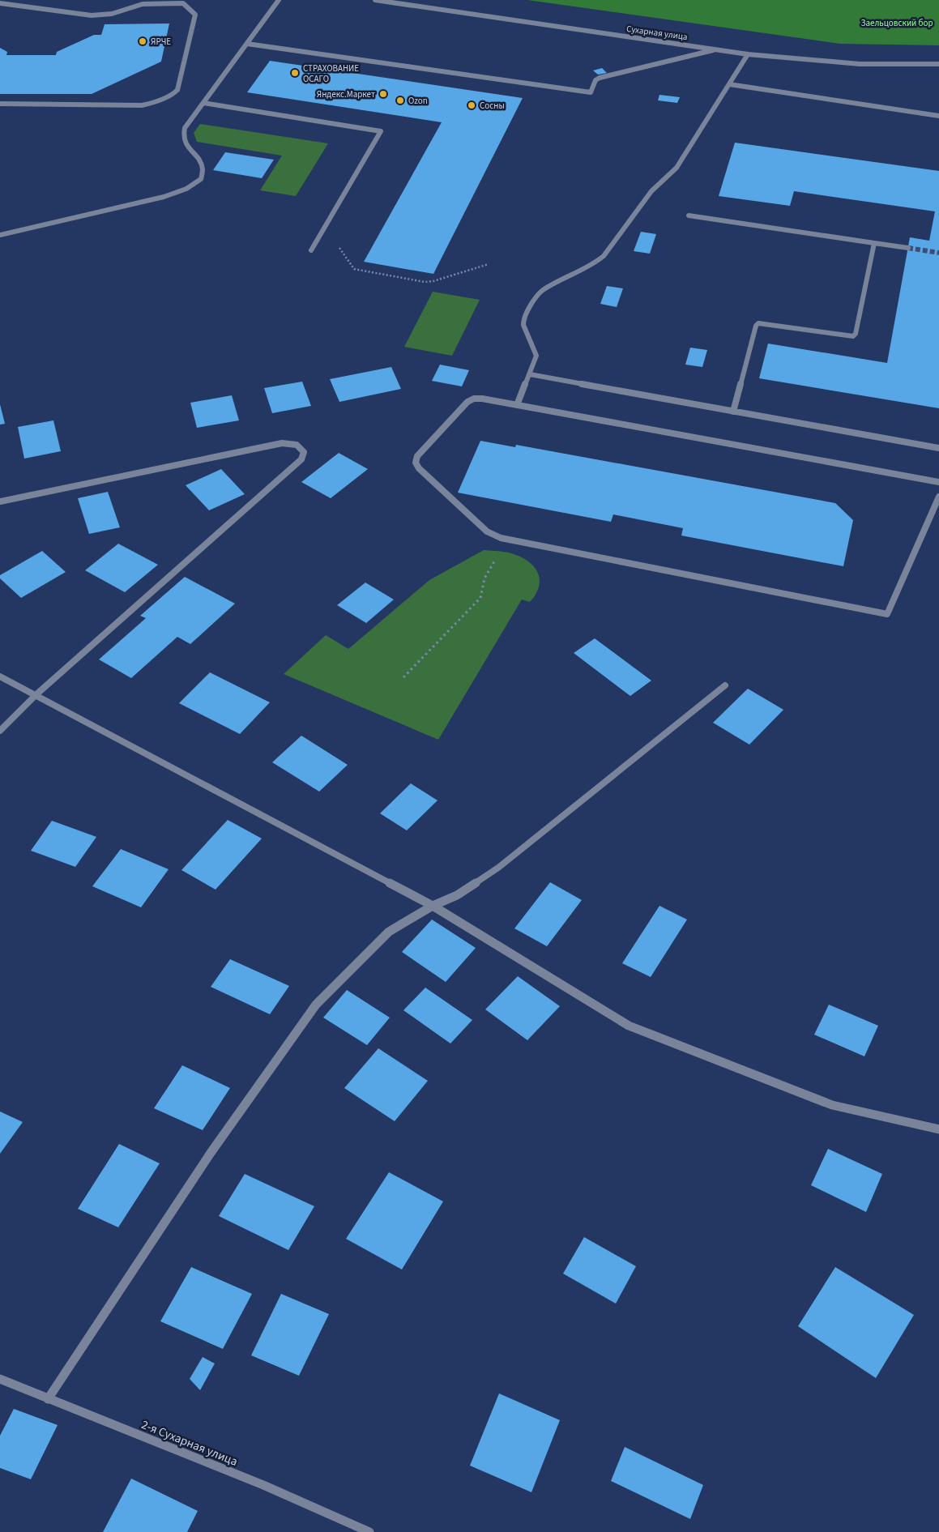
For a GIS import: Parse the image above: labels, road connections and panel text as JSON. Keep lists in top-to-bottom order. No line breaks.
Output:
{"streets":{"street":["Сухарная улица","2-я Сухарная улица"]},"parks":["Заельцовский бор"],"places":["ЯРЧЕ","СТРАХОВАНИЕ ОСАГО","Яндекс.Маркет","Ozon","Сосны"]}
